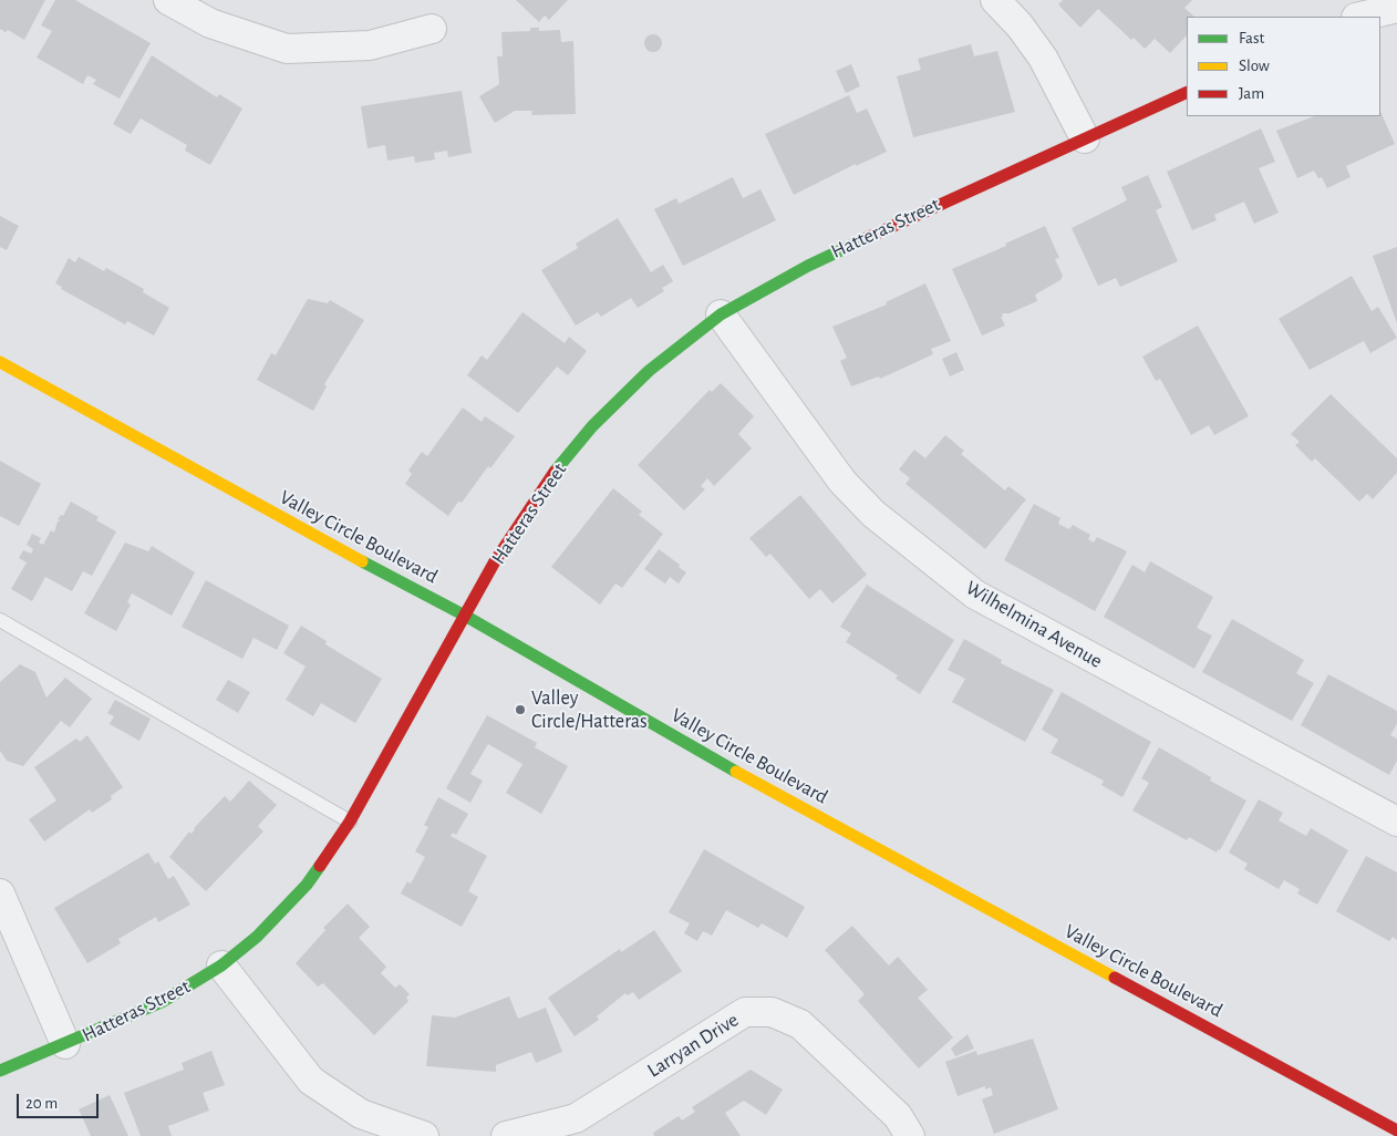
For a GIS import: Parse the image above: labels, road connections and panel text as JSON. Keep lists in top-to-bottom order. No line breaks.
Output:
{"streets":{"street":["Hatteras Street","Valley Circle Boulevard","Wilhelmina Avenue","Larryan Drive"]},"crossings":[["Hatteras Street","Valley Circle Boulevard"],["Hatteras Street","Wilhelmina Avenue"]],"places":["Valley Circle/Hatteras"],"legend":["Fast","Slow","Jam"],"scale_bar":"20 m"}
